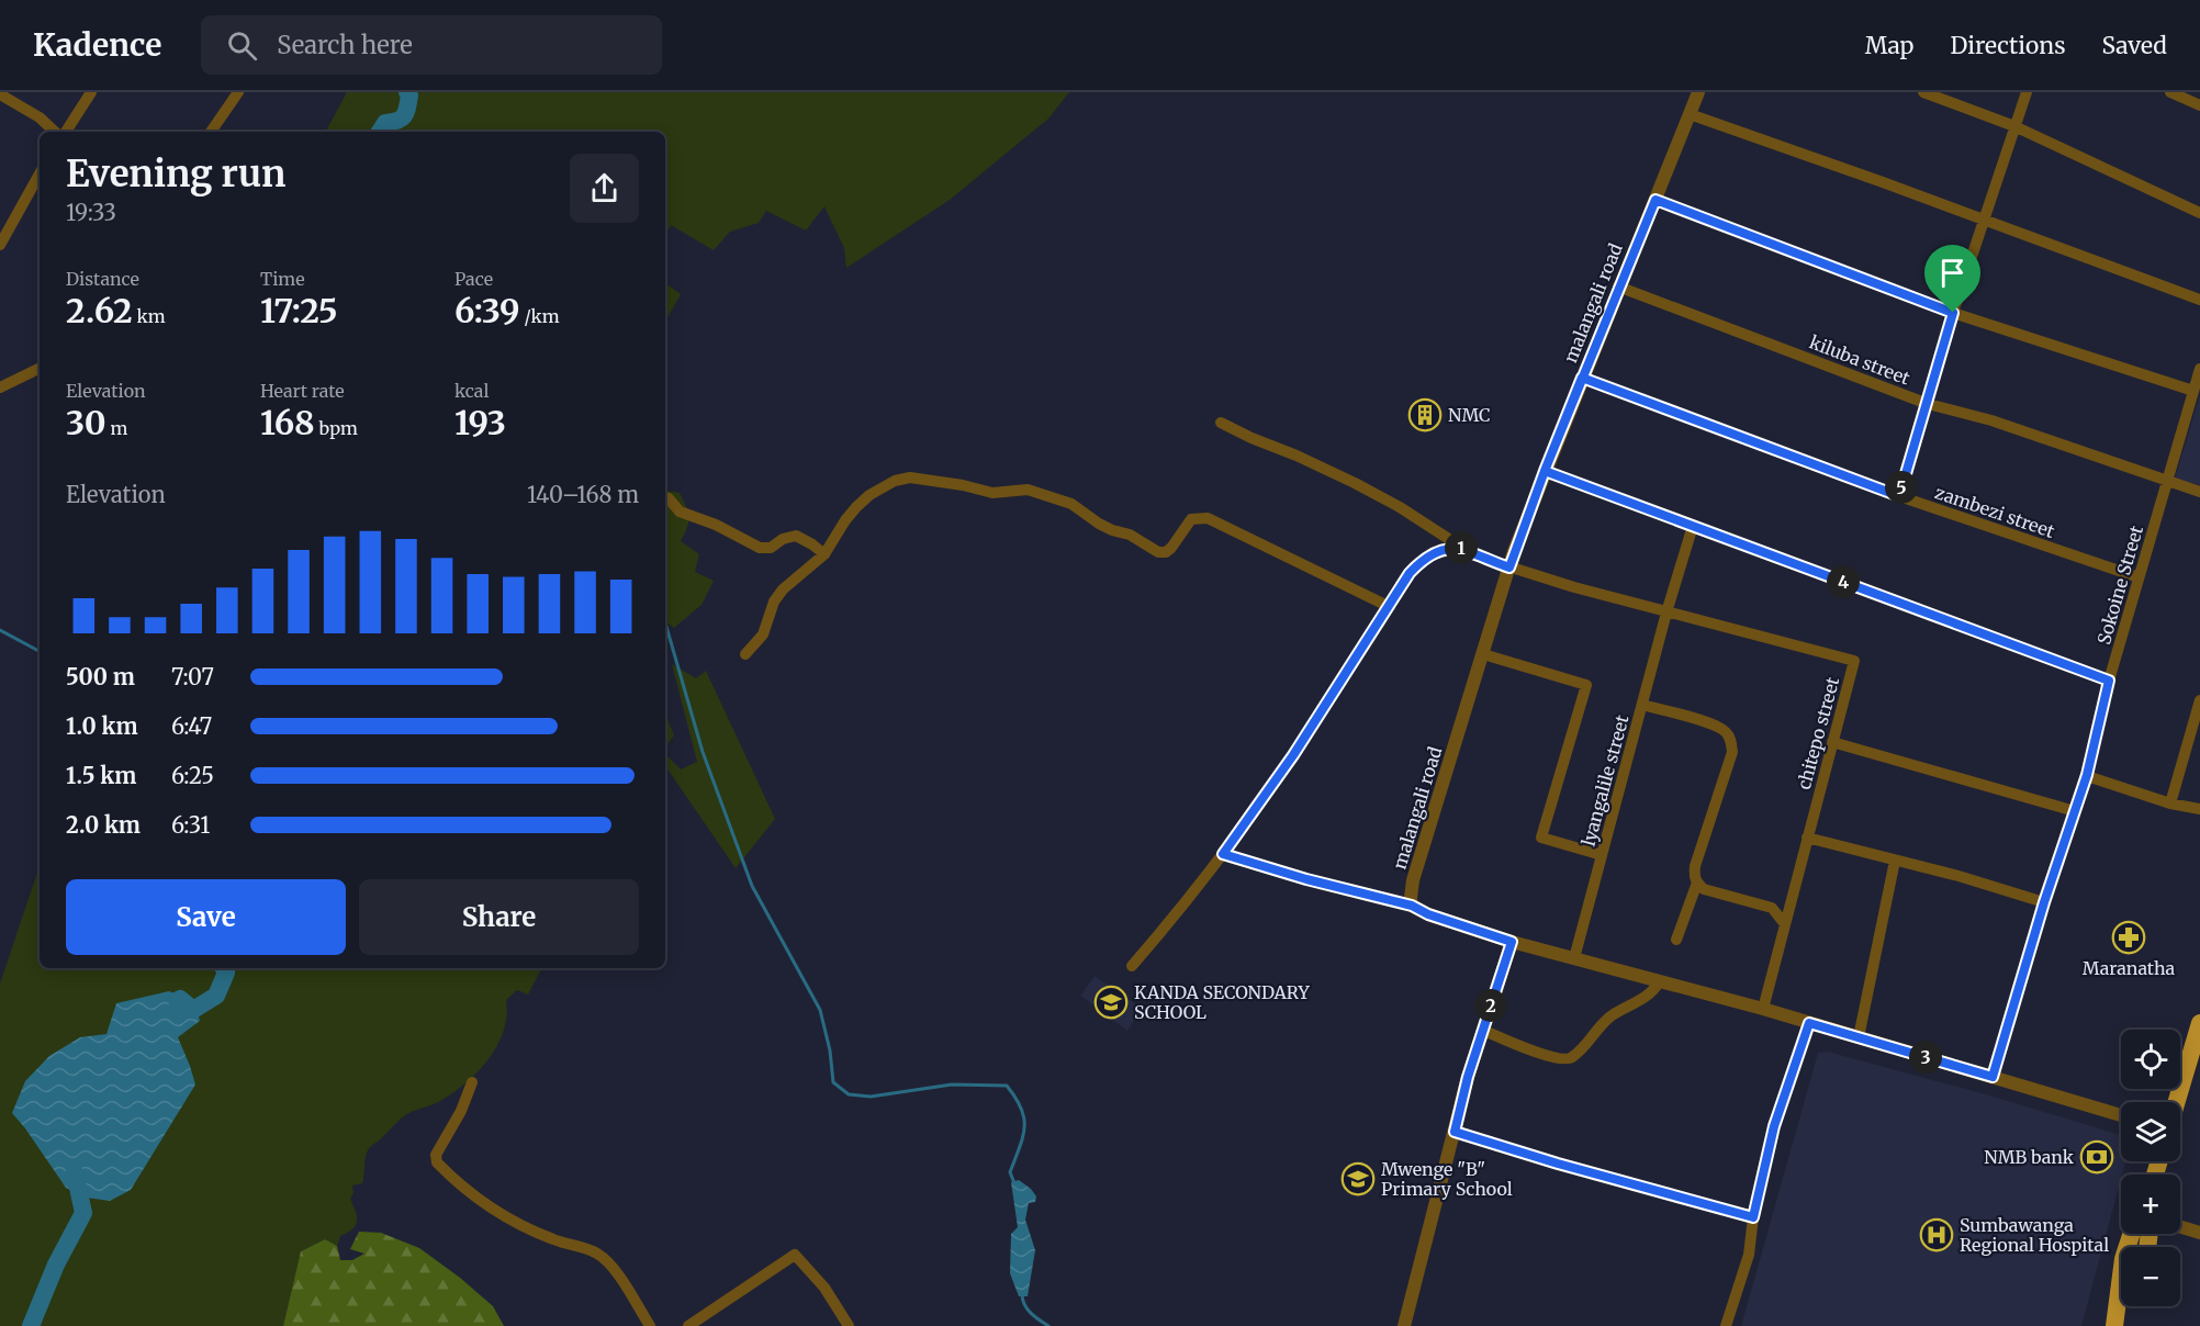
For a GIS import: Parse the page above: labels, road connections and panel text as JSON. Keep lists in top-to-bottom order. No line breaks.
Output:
{"streets":{"street":["malangali road","kiluba street","zambezi street","Sokoine Street","chitepo street","lyangalile street"]},"crossings":[["malangali road","kiluba street"],["malangali road","zambezi street"],["malangali road","chitepo street"],["kiluba street","Sokoine Street"],["zambezi street","Sokoine Street"],["chitepo street","lyangalile street"]],"places":{"building":["NMC"],"pharmacy":["Maranatha"],"school or university":["KANDA SECONDARY SCHOOL","Mwenge \"B\" Primary School"],"bank":["NMB bank"],"hospital":["Sumbawanga Regional Hospital"]},"page":{"header":"Kadence","search":"Search here","nav":["Map","Directions","Saved"],"heading":["Evening run","19:33"],"stats":[["Distance","2.62 km"],["Time","17:25"],["Pace","6:39 /km"],["Elevation","30 m"],["Heart rate","168 bpm"],["kcal","193"]],"chart":["Elevation","140–168 m"],"pins":["5","1","4","2","3"],"list":[{"name":"500 m","note":"7:07"},{"name":"1.0 km","note":"6:47"},{"name":"1.5 km","note":"6:25"},{"name":"2.0 km","note":"6:31"}],"buttons":["Save","Share"],"map_buttons":["+","−"]}}
